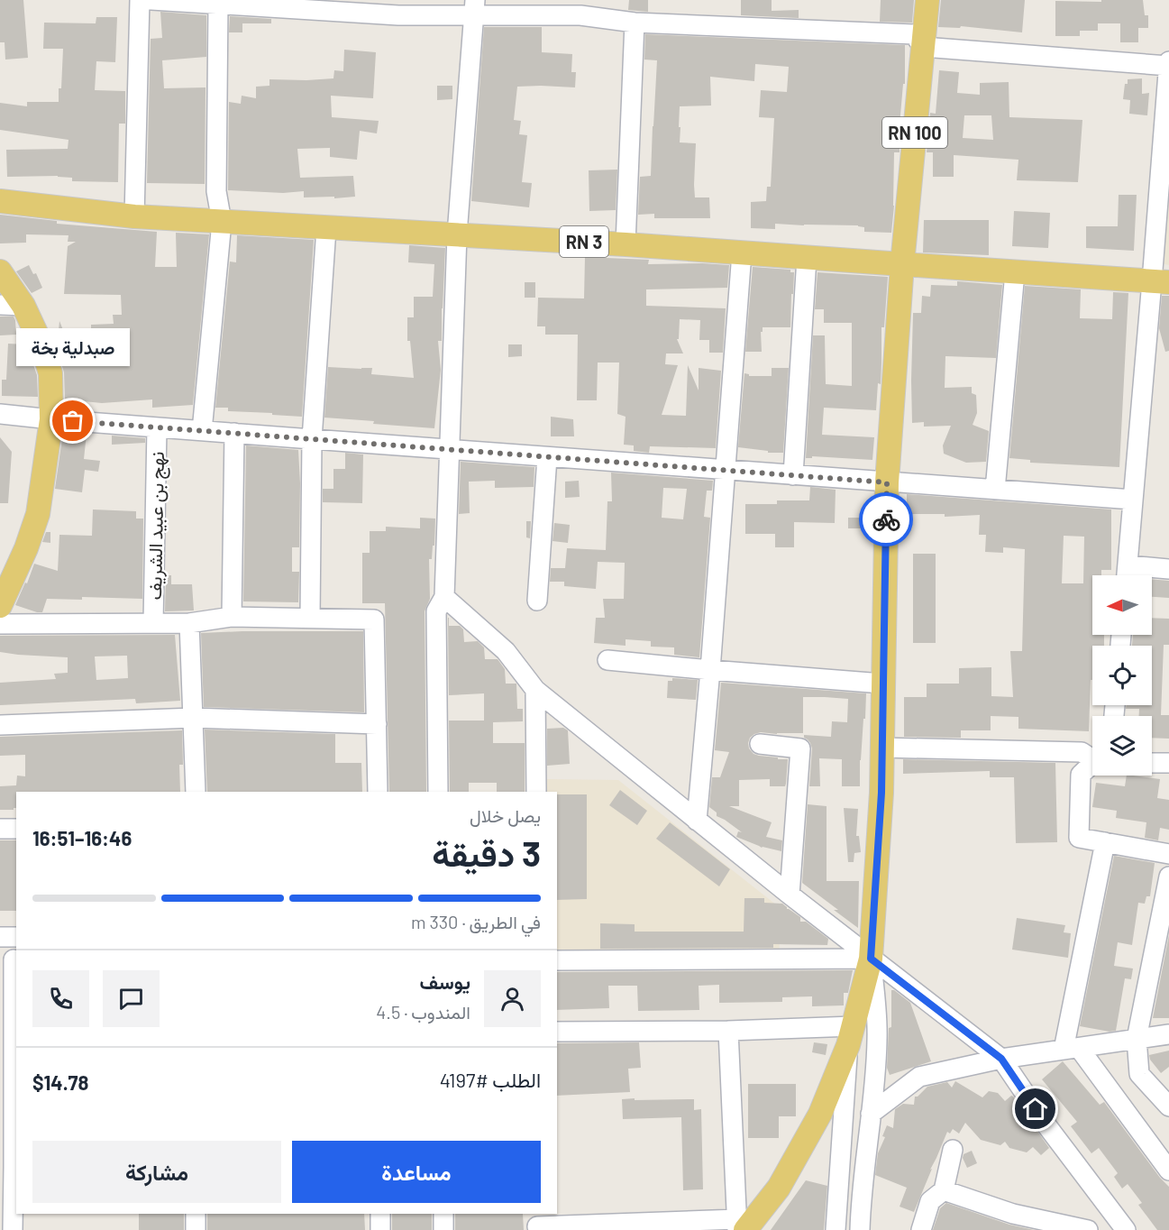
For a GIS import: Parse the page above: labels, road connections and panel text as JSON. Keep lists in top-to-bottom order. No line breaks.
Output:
{"streets":{"main road":["RN 100","RN 3"],"street":["نهج بن عبيد الشريف"]},"crossings":[["RN 100","RN 3"]],"places":["صبدلية بخة"],"north":"left","page":{"bubble":"صبدلية بخة","heading":["3 دقيقة","يصل خلال","16:46–16:51"],"panel":["يوسف","المندوب · 4.5","الطلب #4197","$14.78"],"bar":"في الطريق · 330 m","buttons":["مساعدة","مشاركة"]}}
